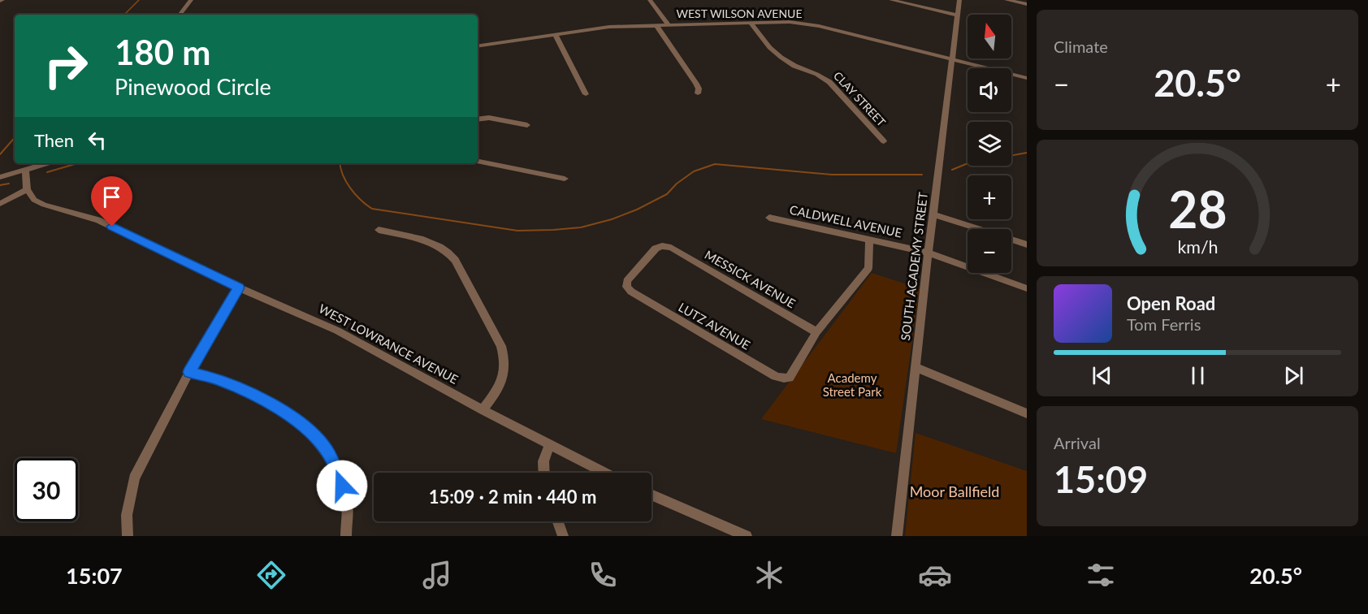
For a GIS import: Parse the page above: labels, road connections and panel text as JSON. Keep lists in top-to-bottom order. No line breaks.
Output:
{"streets":{"street":["WEST WILSON AVENUE","CLAY STREET","CALDWELL AVENUE","SOUTH ACADEMY STREET","MESSICK AVENUE","LUTZ AVENUE","WEST LOWRANCE AVENUE"]},"crossings":[["WEST WILSON AVENUE","CLAY STREET"],["WEST WILSON AVENUE","SOUTH ACADEMY STREET"],["CALDWELL AVENUE","SOUTH ACADEMY STREET"],["MESSICK AVENUE","LUTZ AVENUE"]],"parks":["Academy Street Park","Moor Ballfield"],"north":"top","page":{"tile":["Climate",["Arrival","15:09"]],"map_buttons":["+","−"],"turn":["180 m","Pinewood Circle"],"heat":["−","20.5°","+"],"then":"Then","song":["Open Road","Tom Ferris"],"limit":"30","trip":"15:09 · 2 min · 440 m","tabs":["15:07","20.5°"],"gauge":["28","km/h"]}}
